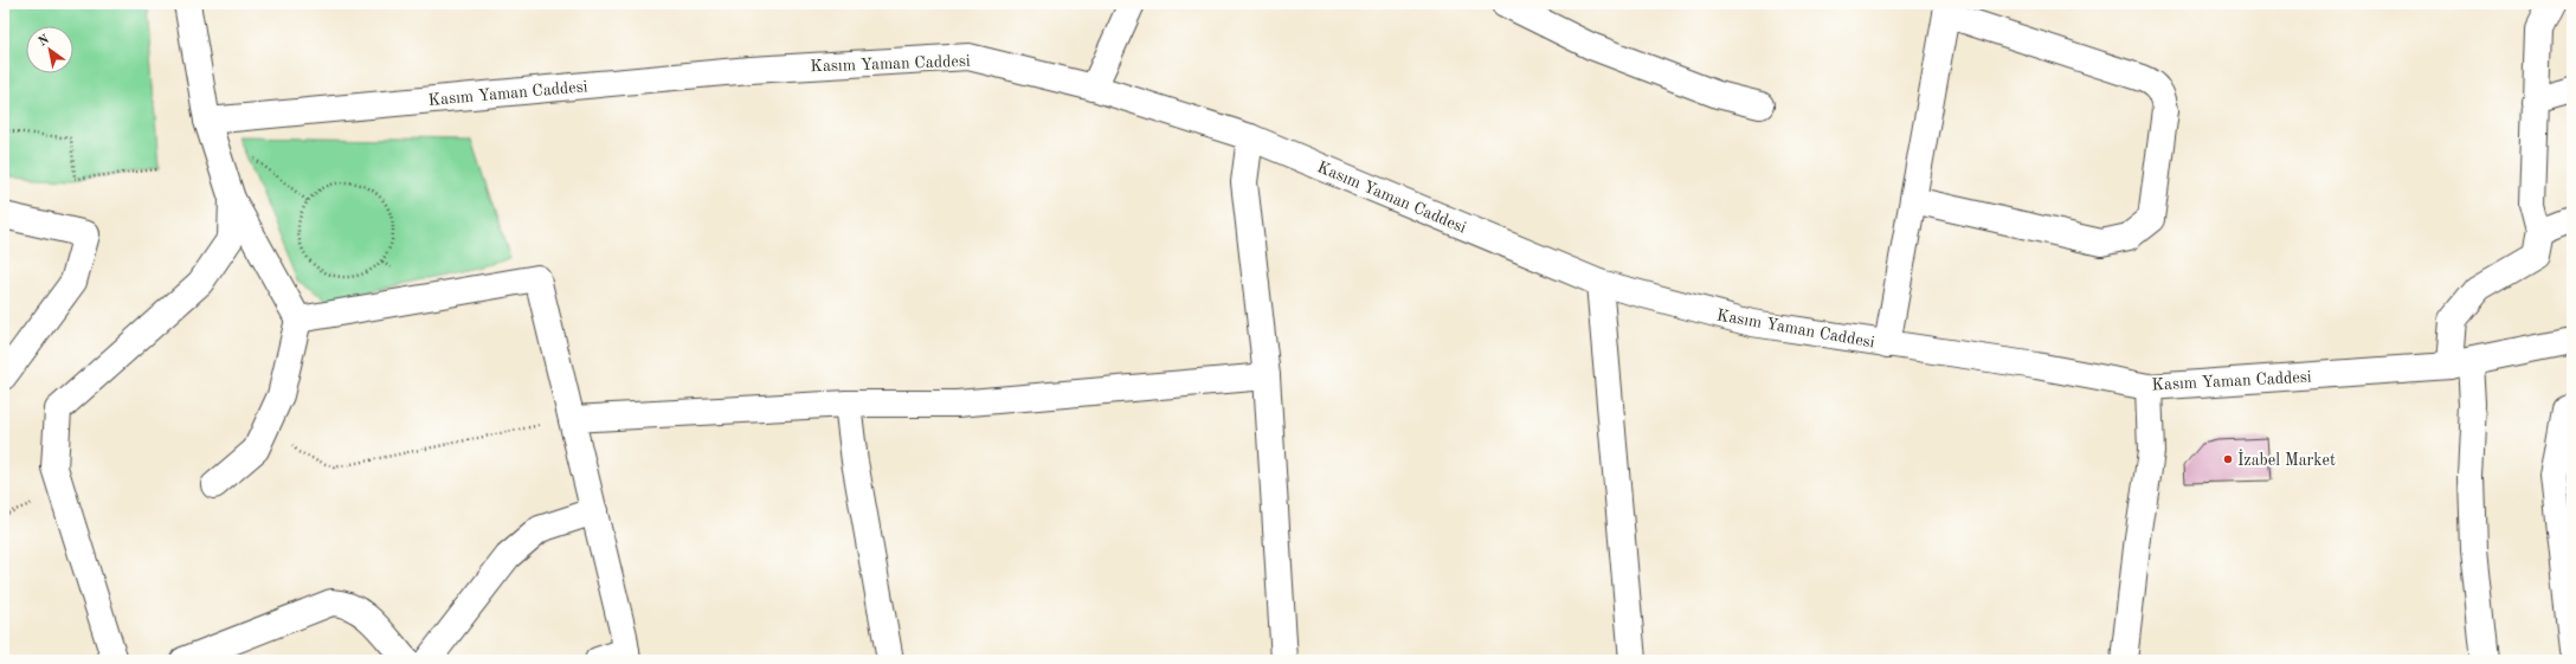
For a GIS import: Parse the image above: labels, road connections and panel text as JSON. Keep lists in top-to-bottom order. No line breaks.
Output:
{"streets":{"street":["Kasım Yaman Caddesi"]},"places":["İzabel Market"],"north":"top left"}
